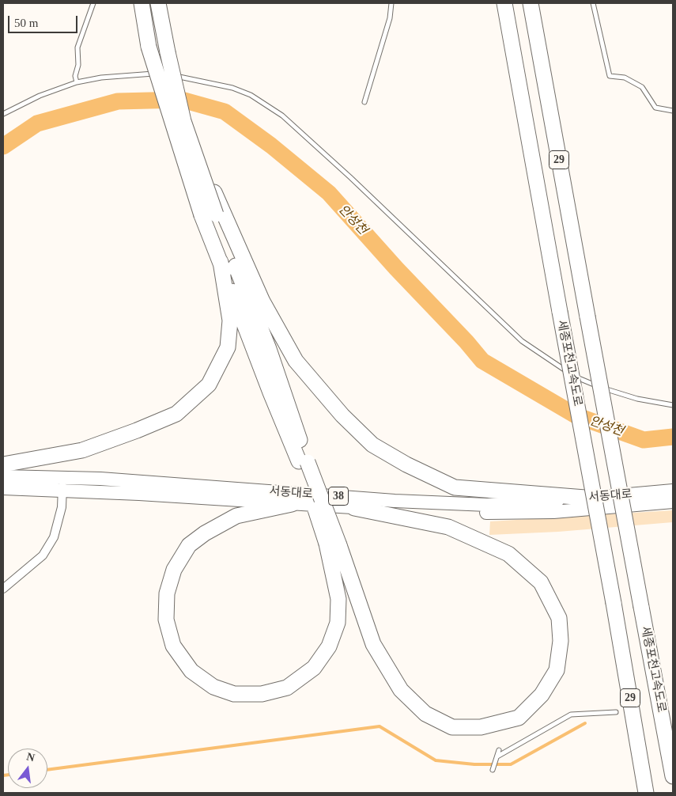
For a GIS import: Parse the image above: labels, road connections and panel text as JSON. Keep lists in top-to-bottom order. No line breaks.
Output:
{"streets":{"highway":["29","세종포천고속도로"],"main road":["서동대로","38"]},"water":["안성천"],"scale_bar":"50 m","north":"top"}
